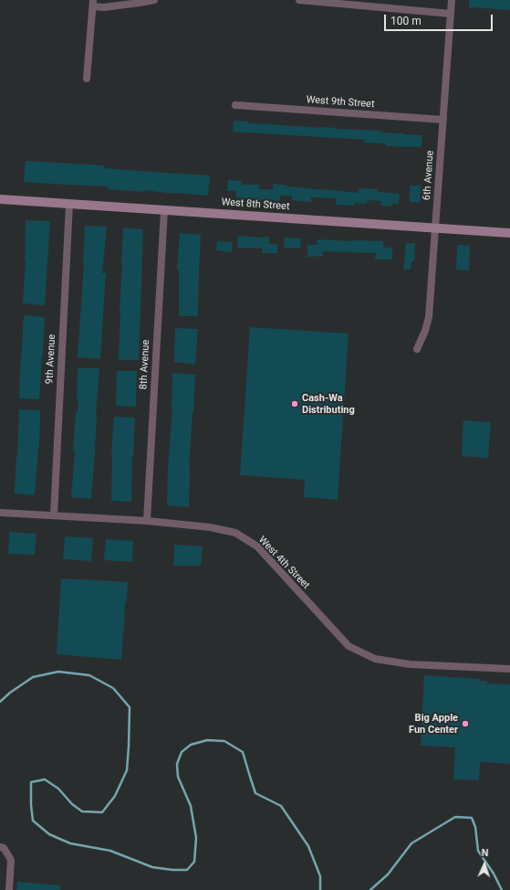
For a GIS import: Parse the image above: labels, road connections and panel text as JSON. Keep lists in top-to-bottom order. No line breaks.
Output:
{"streets":{"street":["West 9th Street","6th Avenue","West 8th Street","9th Avenue","8th Avenue","West 4th Street"]},"crossings":[["West 9th Street","6th Avenue"],["6th Avenue","West 8th Street"],["West 8th Street","9th Avenue"],["West 8th Street","8th Avenue"],["9th Avenue","West 4th Street"],["8th Avenue","West 4th Street"]],"places":["Cash-Wa Distributing","Big Apple Fun Center"],"scale_bar":"100 m","north":"top"}
